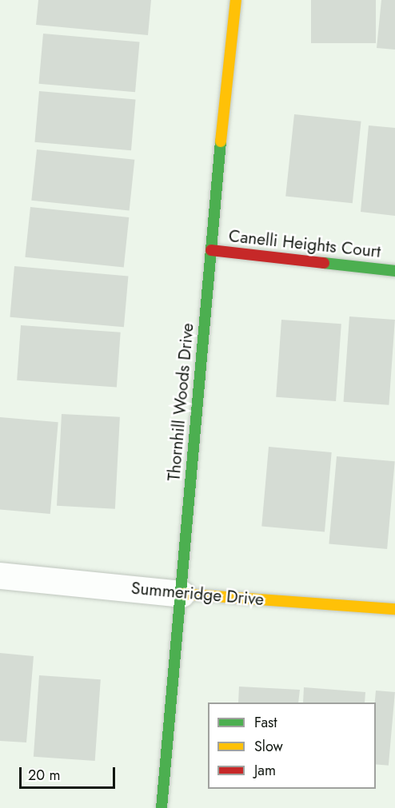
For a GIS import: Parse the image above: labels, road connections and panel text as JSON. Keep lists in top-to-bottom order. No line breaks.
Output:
{"streets":{"street":["Canelli Heights Court","Thornhill Woods Drive","Summeridge Drive"]},"crossings":[["Canelli Heights Court","Thornhill Woods Drive"],["Thornhill Woods Drive","Summeridge Drive"]],"legend":["Fast","Slow","Jam"],"scale_bar":"20 m"}
